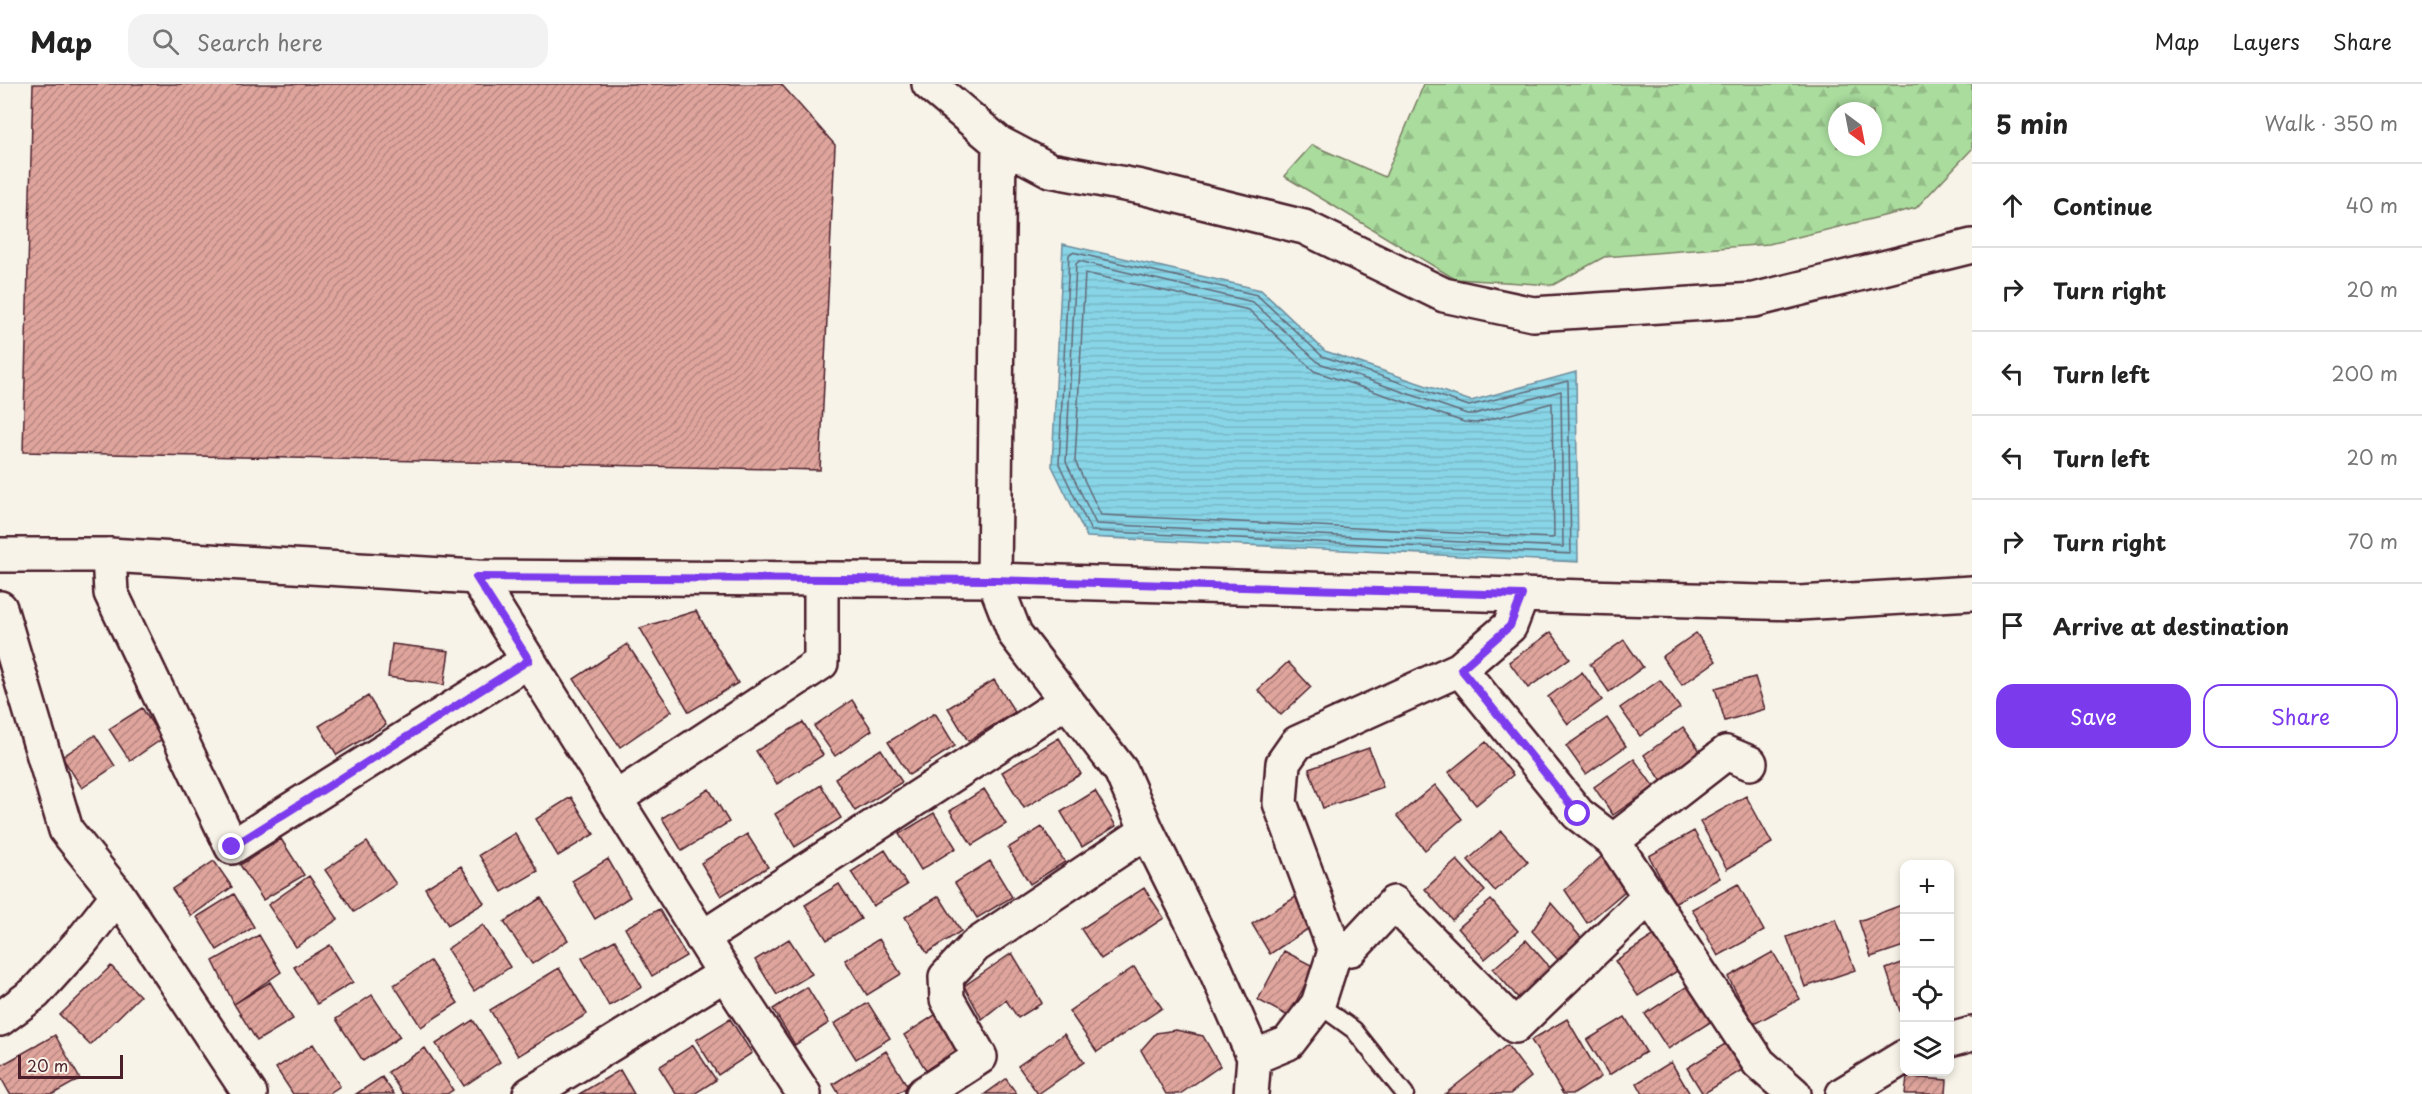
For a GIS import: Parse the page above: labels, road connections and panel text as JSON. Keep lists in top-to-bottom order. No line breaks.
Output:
{"scale_bar":"20 m","north":"bottom right","page":{"header":"Map","search":"Search here","nav":["Map","Layers","Share"],"heading":["5 min","Walk · 350 m"],"list":[["Continue","40 m"],["Turn right","20 m"],["Turn left","200 m"],["Turn left","20 m"],["Turn right","70 m"],"Arrive at destination"],"buttons":["Save","Share"],"map_buttons":["+","−"],"scale":"20 m"}}
